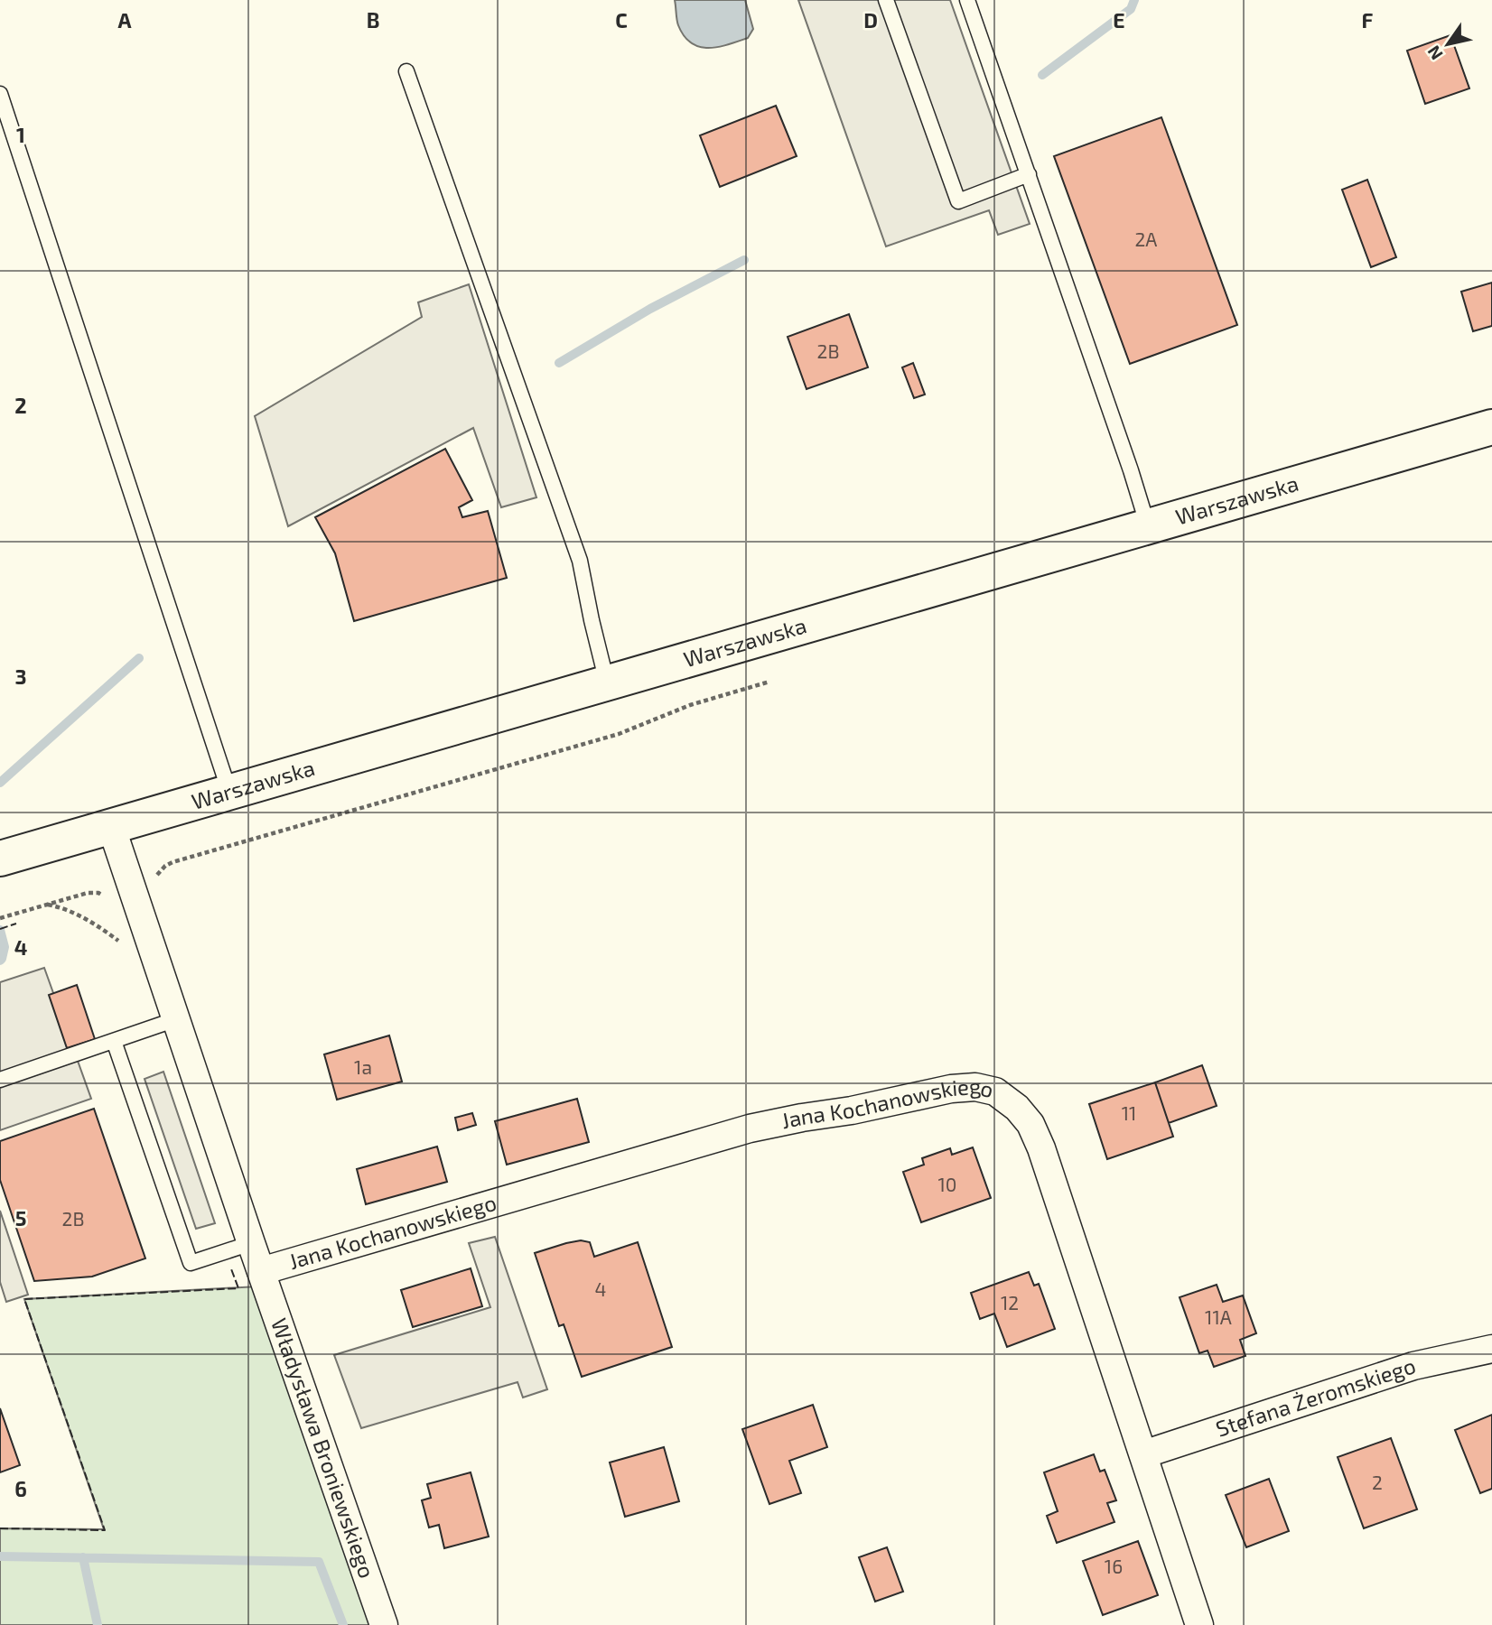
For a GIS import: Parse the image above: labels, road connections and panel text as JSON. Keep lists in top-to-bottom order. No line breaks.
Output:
{"streets":{"main road":["Warszawska"],"street":["Jana Kochanowskiego","Stefana Żeromskiego","Władysława Broniewskiego"]},"crossings":[["Warszawska","Władysława Broniewskiego"],["Jana Kochanowskiego","Stefana Żeromskiego"],["Jana Kochanowskiego","Władysława Broniewskiego"]],"house_numbers":["2A","2B","1a","11","10","2B","4","12","11A","2","16"],"north":"bottom left","grid":{"columns":["A","B","C","D","E","F"],"rows":["1","2","3","4","5","6"]}}
